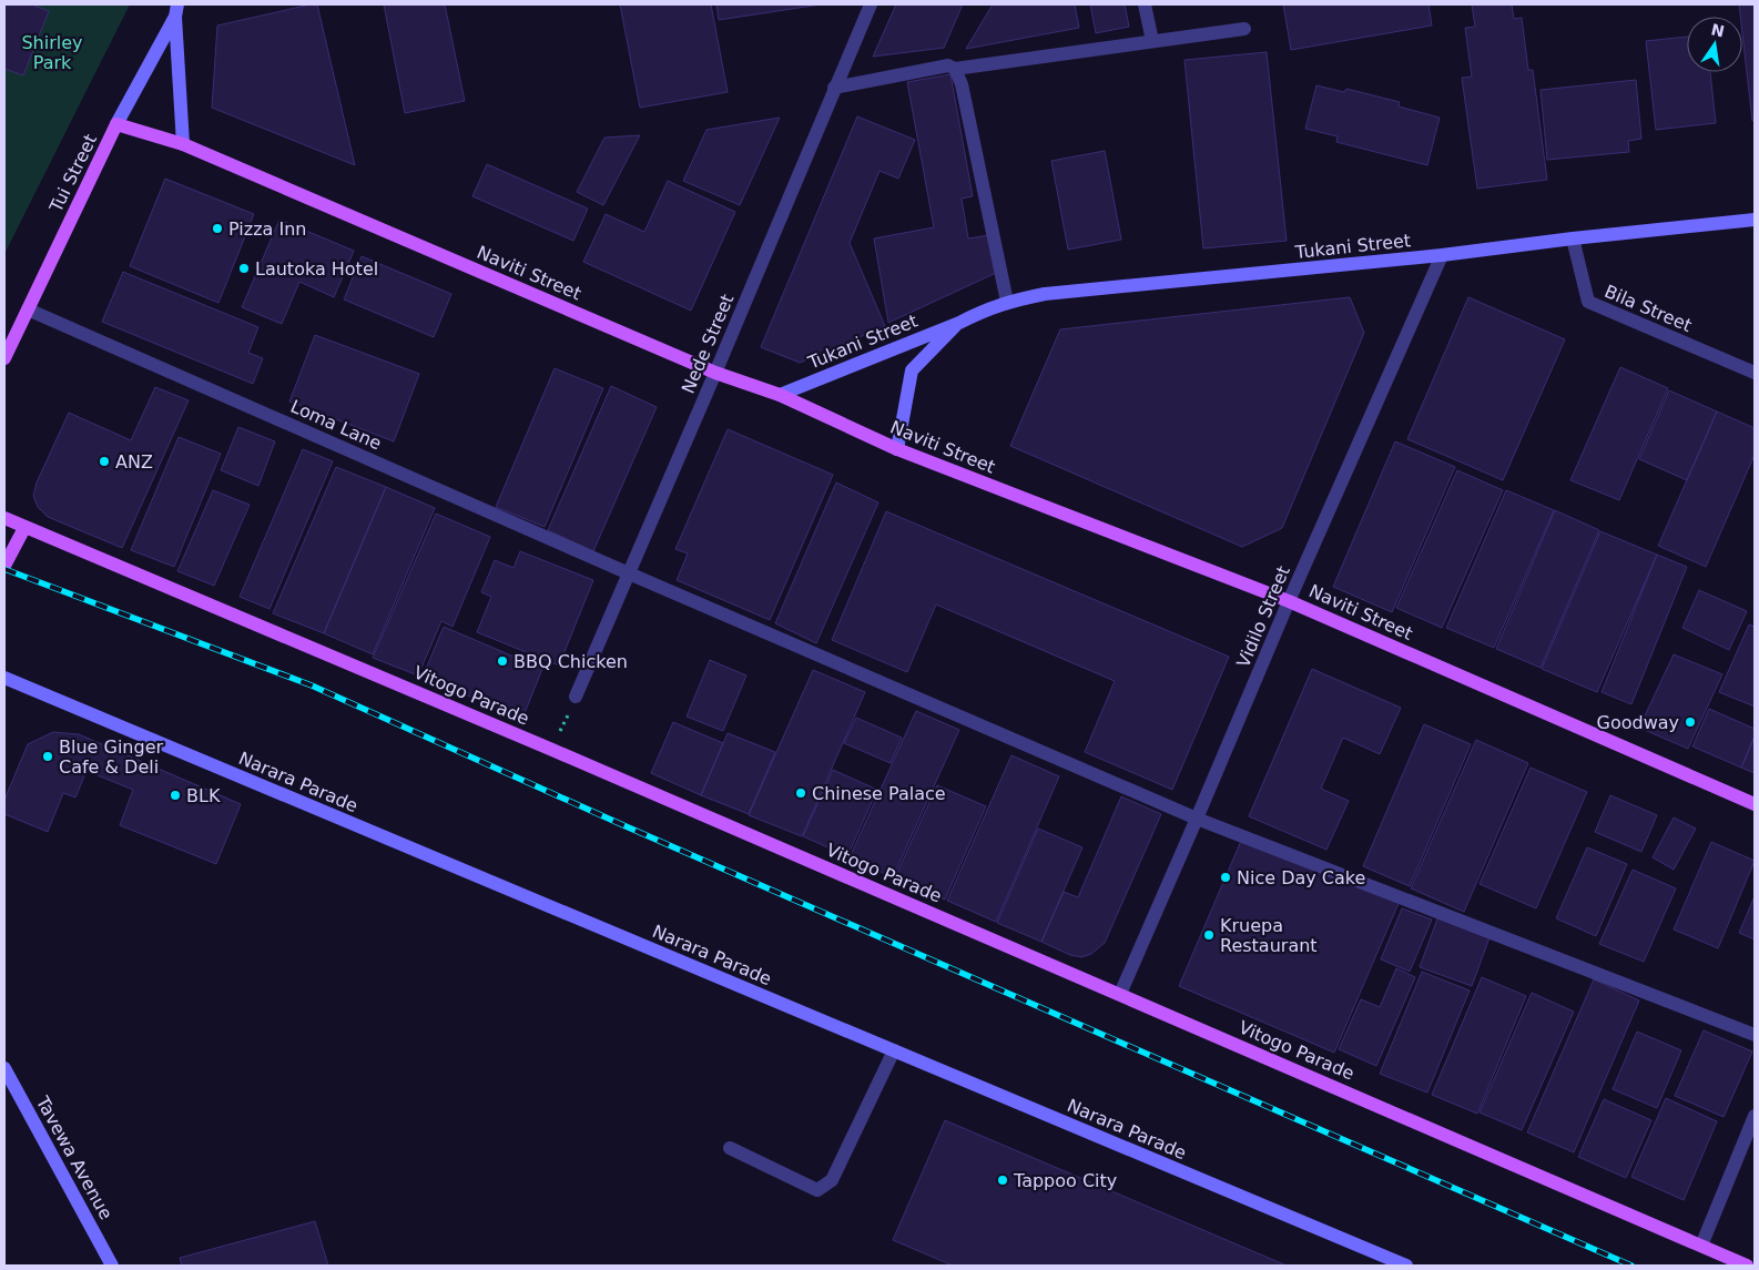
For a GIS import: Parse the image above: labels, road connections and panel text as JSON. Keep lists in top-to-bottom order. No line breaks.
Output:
{"streets":{"main road":["Tui Street","Tukani Street","Naviti Street","Vitogo Parade","Narara Parade","Tavewa Avenue"],"street":["Bila Street","Nede Street","Loma Lane","Vidilo Street"]},"crossings":[["Tui Street","Naviti Street"],["Tui Street","Loma Lane"],["Tukani Street","Naviti Street"],["Tukani Street","Bila Street"],["Tukani Street","Vidilo Street"],["Naviti Street","Nede Street"],["Naviti Street","Vidilo Street"],["Nede Street","Loma Lane"],["Loma Lane","Vidilo Street"],["Vidilo Street","Vitogo Parade"]],"parks":["Shirley Park"],"places":["Pizza Inn","Lautoka Hotel","ANZ","BBQ Chicken","Goodway","Blue Ginger Cafe & Deli","Chinese Palace","BLK","Nice Day Cake","Kruepa Restaurant","Tappoo City"],"north":"top"}
